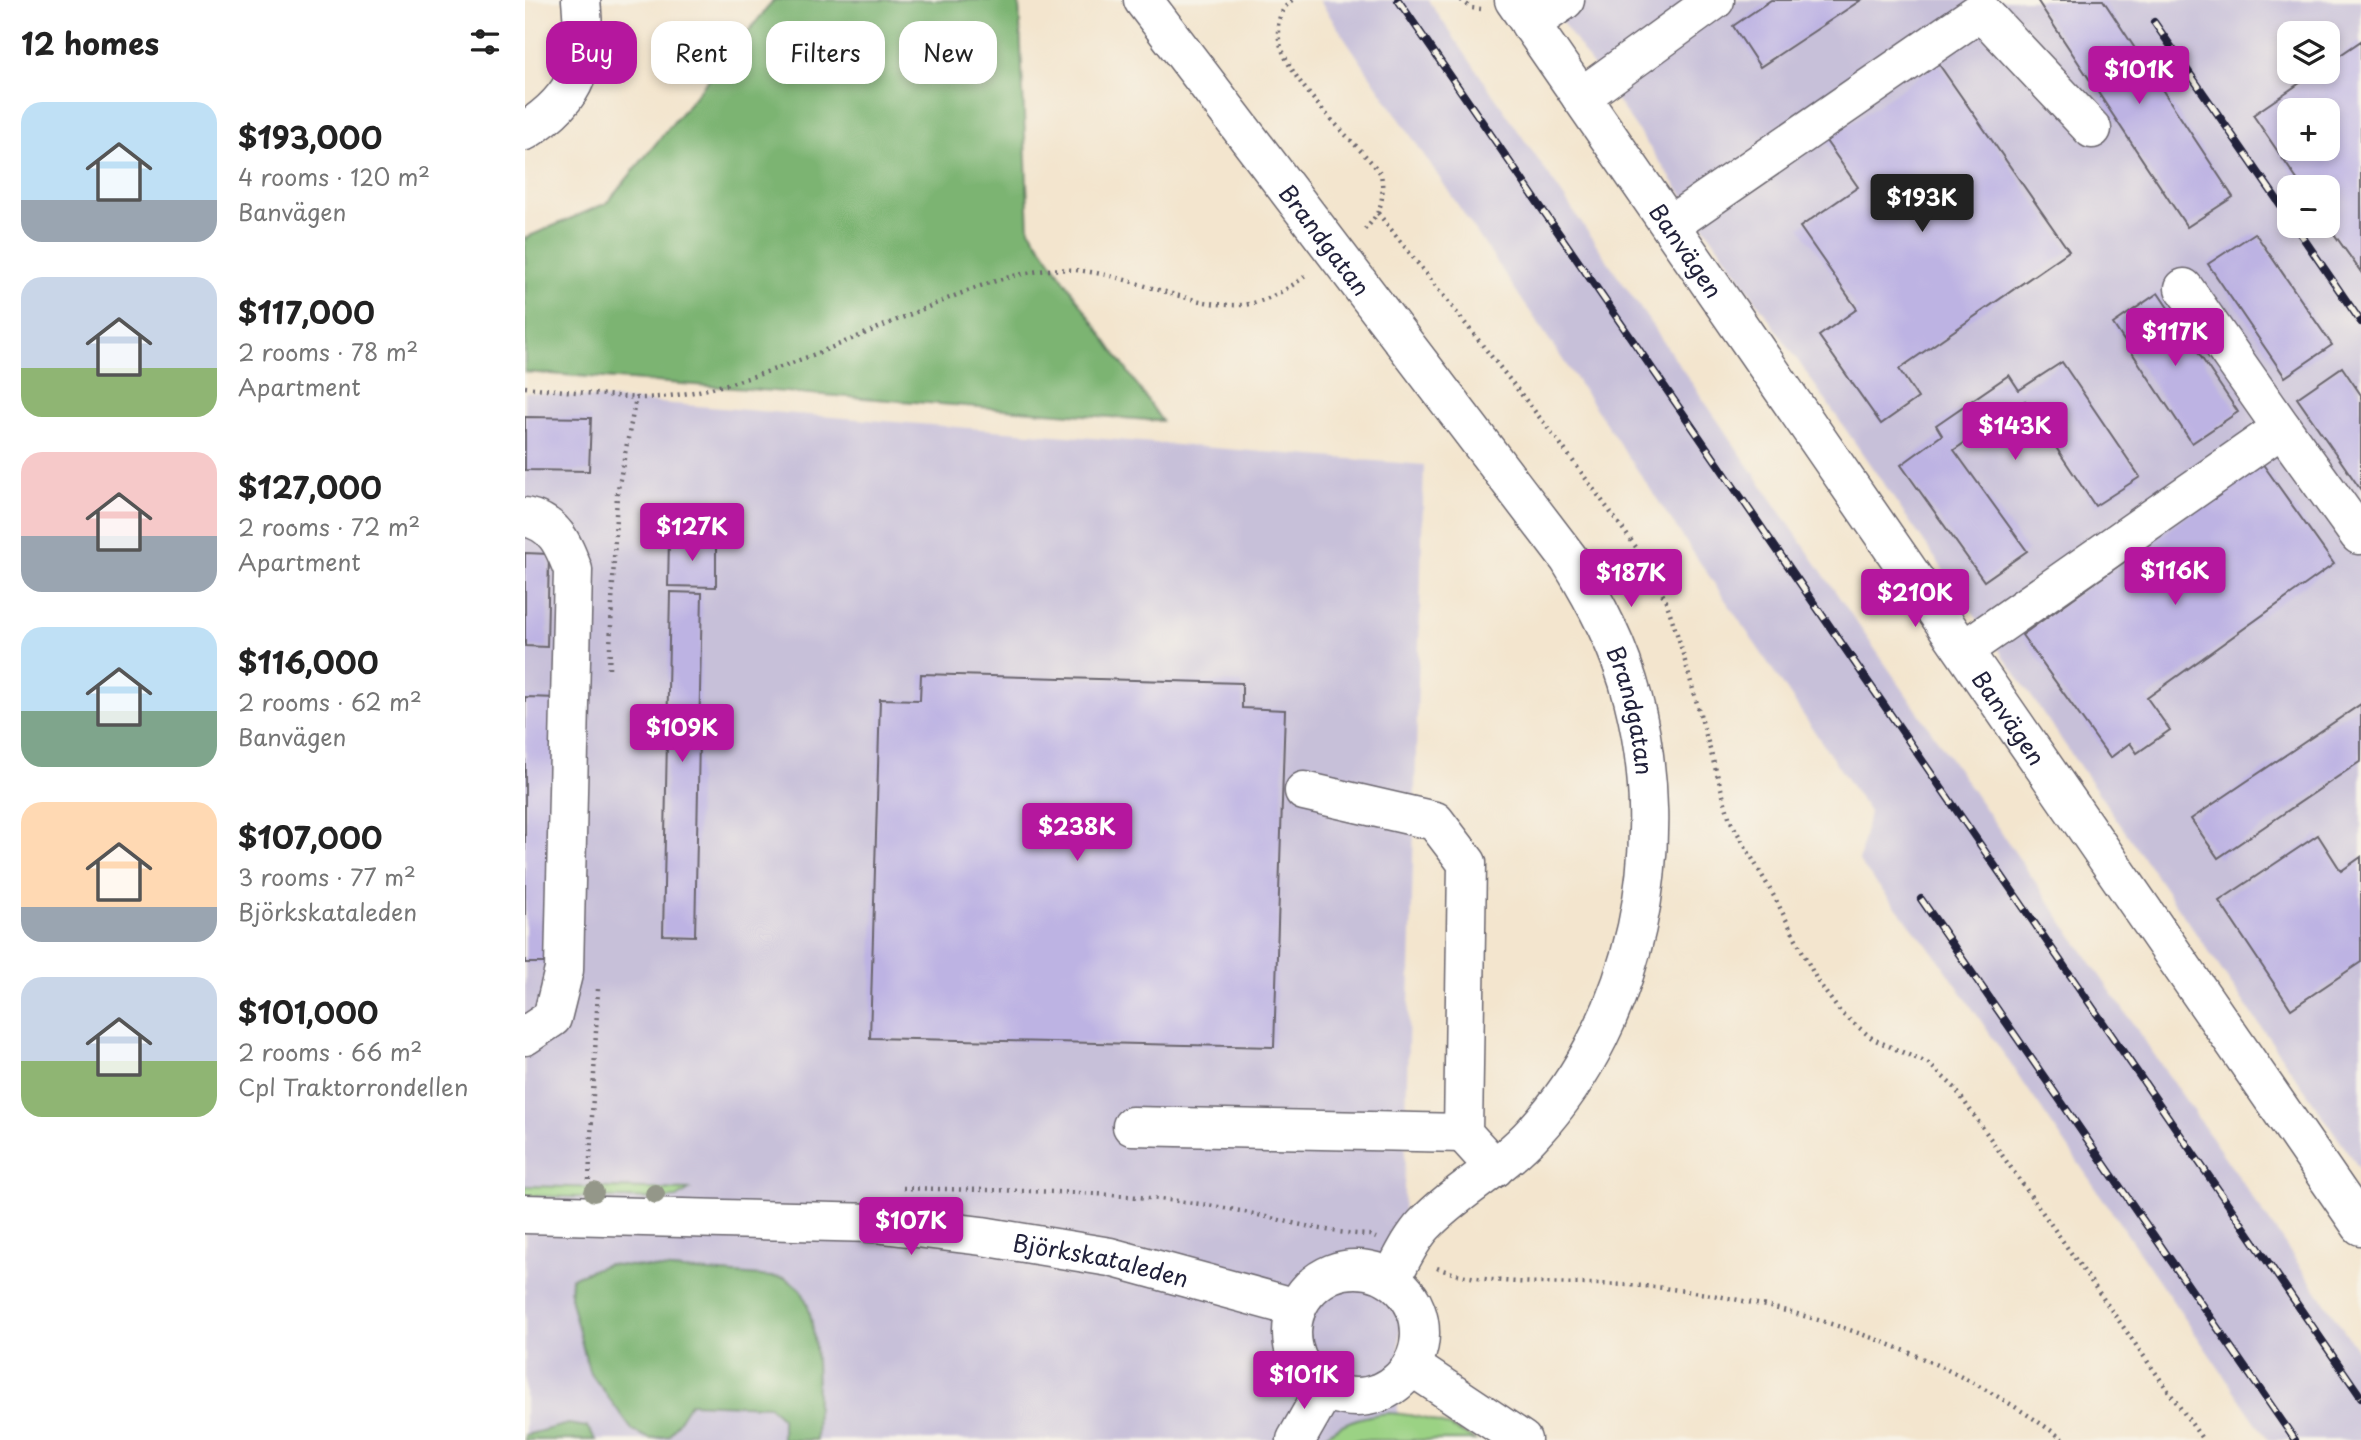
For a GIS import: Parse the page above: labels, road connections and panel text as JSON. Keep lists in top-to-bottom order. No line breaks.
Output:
{"streets":{"street":["Brandgatan","Banvägen","Björkskataleden"]},"crossings":[["Brandgatan","Björkskataleden"]],"page":{"heading":"12 homes","map_buttons":["+","−"],"chip":["Buy","Rent","Filters","New"],"price":["$101K","$193K","$117K","$143K","$127K","$116K","$187K","$210K","$109K","$238K","$107K","$101K"],"list":[{"name":"$193,000","note":"4 rooms · 120 m² · Banvägen"},{"name":"$117,000","note":"2 rooms · 78 m² · Apartment"},{"name":"$127,000","note":"2 rooms · 72 m² · Apartment"},{"name":"$116,000","note":"2 rooms · 62 m² · Banvägen"},{"name":"$107,000","note":"3 rooms · 77 m² · Björkskataleden"},{"name":"$101,000","note":"2 rooms · 66 m² · Cpl Traktorrondellen"}]}}
